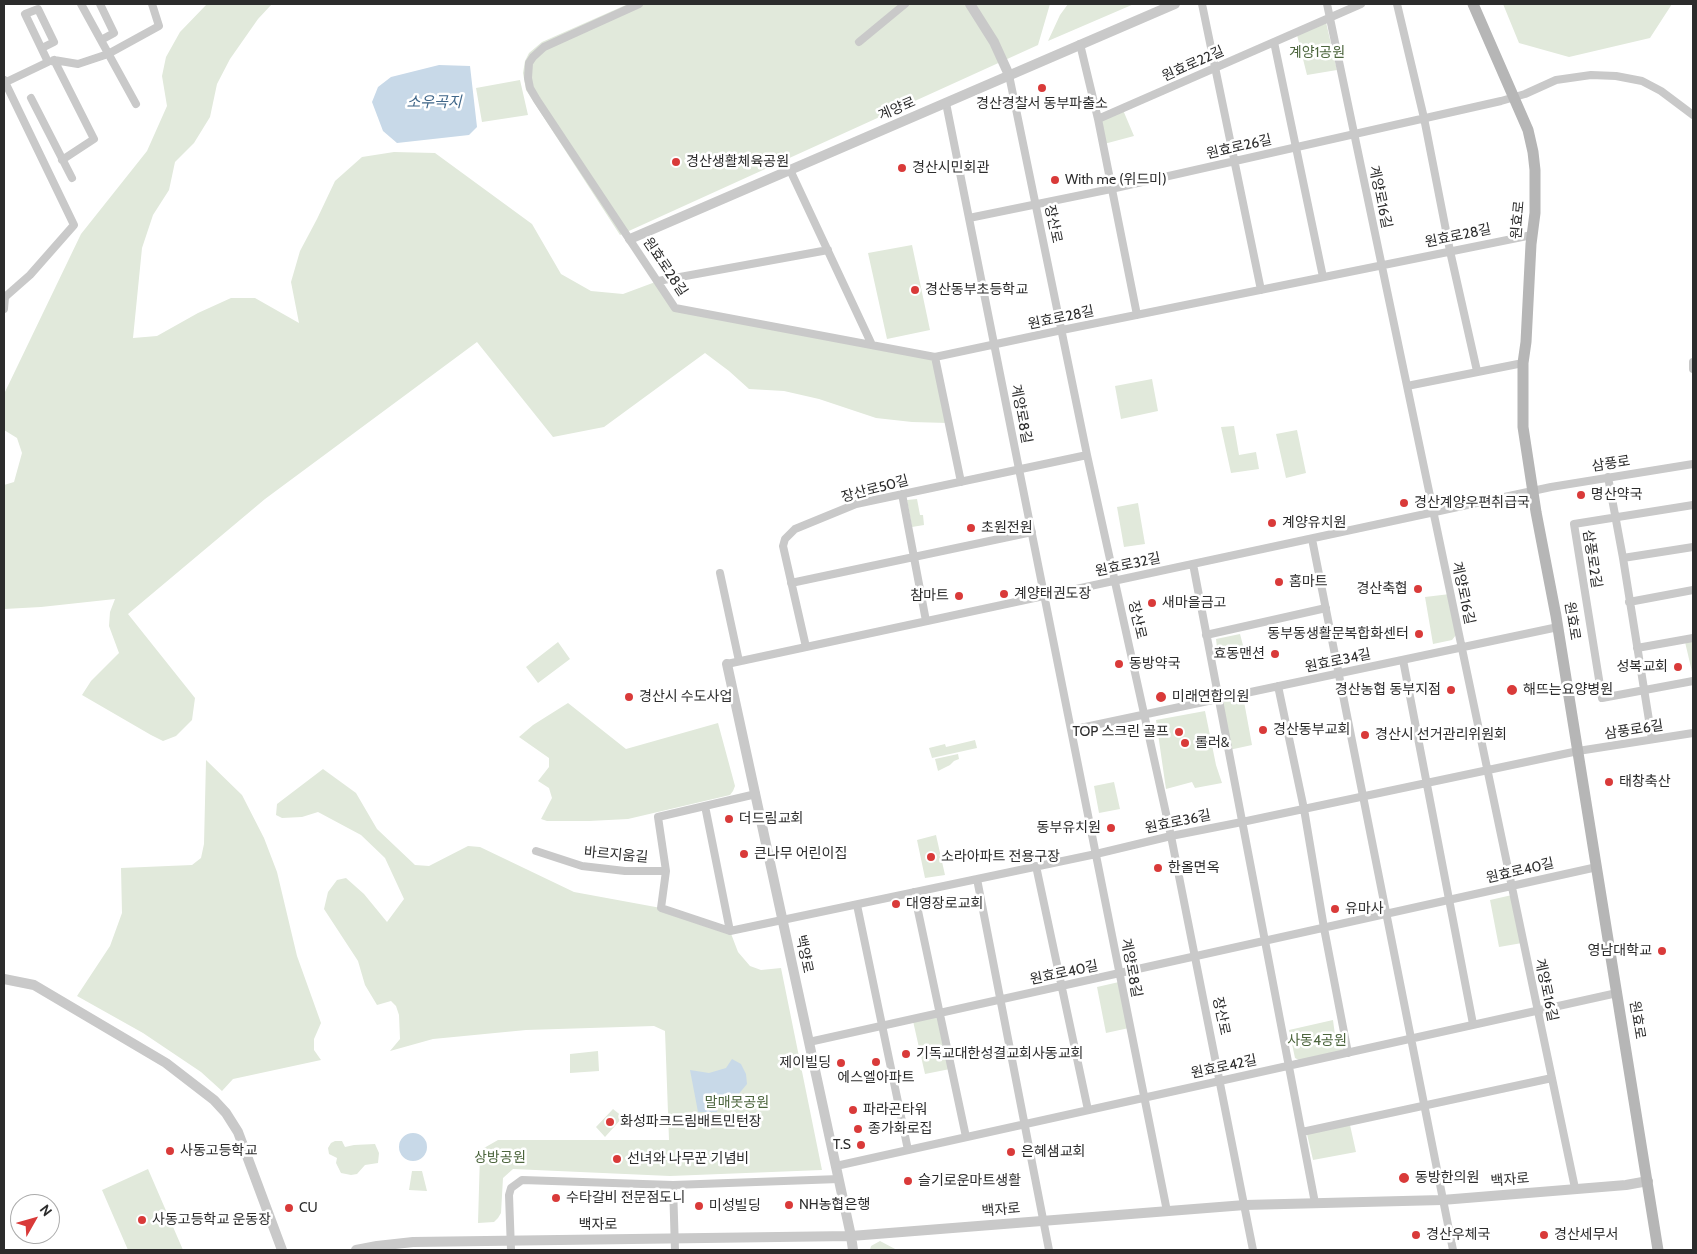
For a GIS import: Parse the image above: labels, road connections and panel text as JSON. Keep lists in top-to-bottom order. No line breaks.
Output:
{"streets":{"main road":["원효로"],"street":["원효로22길","계양로","원효로26길","계양로16길","장산로","원효로28길","계양로8길","삼풍로","장산로50길","삼풍로2길","원효로32길","원효로34길","삼풍로6길","원효로36길","바르지움길","원효로40길","백양로","원효로42길","백자로"]},"crossings":[["원효로22길","계양로16길"],["계양로","장산로"],["계양로","원효로28길"],["계양로","계양로8길"],["원효로26길","계양로16길"],["원효로26길","원효로"],["원효로26길","장산로"],["원효로26길","계양로8길"],["계양로16길","원효로28길"],["계양로16길","원효로32길"],["계양로16길","원효로34길"],["계양로16길","원효로36길"],["계양로16길","원효로40길"],["계양로16길","원효로42길"],["계양로16길","백자로"],["원효로","원효로28길"],["원효로","삼풍로"],["원효로","원효로32길"],["원효로","원효로34길"],["원효로","삼풍로6길"],["원효로","원효로36길"],["원효로","원효로40길"],["원효로","원효로42길"],["원효로","백자로"],["장산로","원효로28길"],["장산로","장산로50길"],["장산로","원효로32길"],["장산로","원효로34길"],["장산로","원효로36길"],["장산로","원효로40길"],["장산로","원효로42길"],["장산로","백자로"],["원효로28길","계양로8길"],["계양로8길","장산로50길"],["계양로8길","원효로32길"],["계양로8길","원효로36길"],["계양로8길","원효로40길"],["계양로8길","원효로42길"],["계양로8길","백자로"],["삼풍로","원효로32길"],["장산로50길","원효로32길"],["원효로32길","백양로"],["삼풍로6길","원효로36길"],["원효로36길","백양로"],["원효로40길","백양로"],["백양로","원효로42길"],["백양로","백자로"]],"water":["소우곡지"],"parks":["계양1공원","사동4공원","말매못공원","상방공원"],"places":["경산경찰서 동부파출소","경산생활체육공원","경산시민회관","With me (위드미)","경산동부초등학교","명산약국","경산계양우편취급국","계양유치원","초원전원","홈마트","경산축협","계양태권도장","참마트","새마을금고","동부동생활문복합화센터","효동맨션","동방약국","성복교회","경산농협 동부지점","해뜨는요양병원","경산시 수도사업","미래연합의원","경산동부교회","TOP 스크린 골프","경산시 선거관리위원회","롤러&","태창축산","더드림교회","동부유치원","큰나무 어린이집","소라아파트 전용구장","한올면옥","대영장로교회","유마사","영남대학교","기독교대한성결교회사동교회","에스엘아파트","제이빌딩","파라곤타워","화성파크드림배트민턴장","종가화로집","T.S","사동고등학교","은혜샘교회","선녀와 나무꾼 기념비","동방한의원","슬기로운마트생활","수타갈비 전문점도니","NH농협은행","미성빌딩","CU","사동고등학교 운동장","경산우체국","경산세무서"],"north":"top right"}
